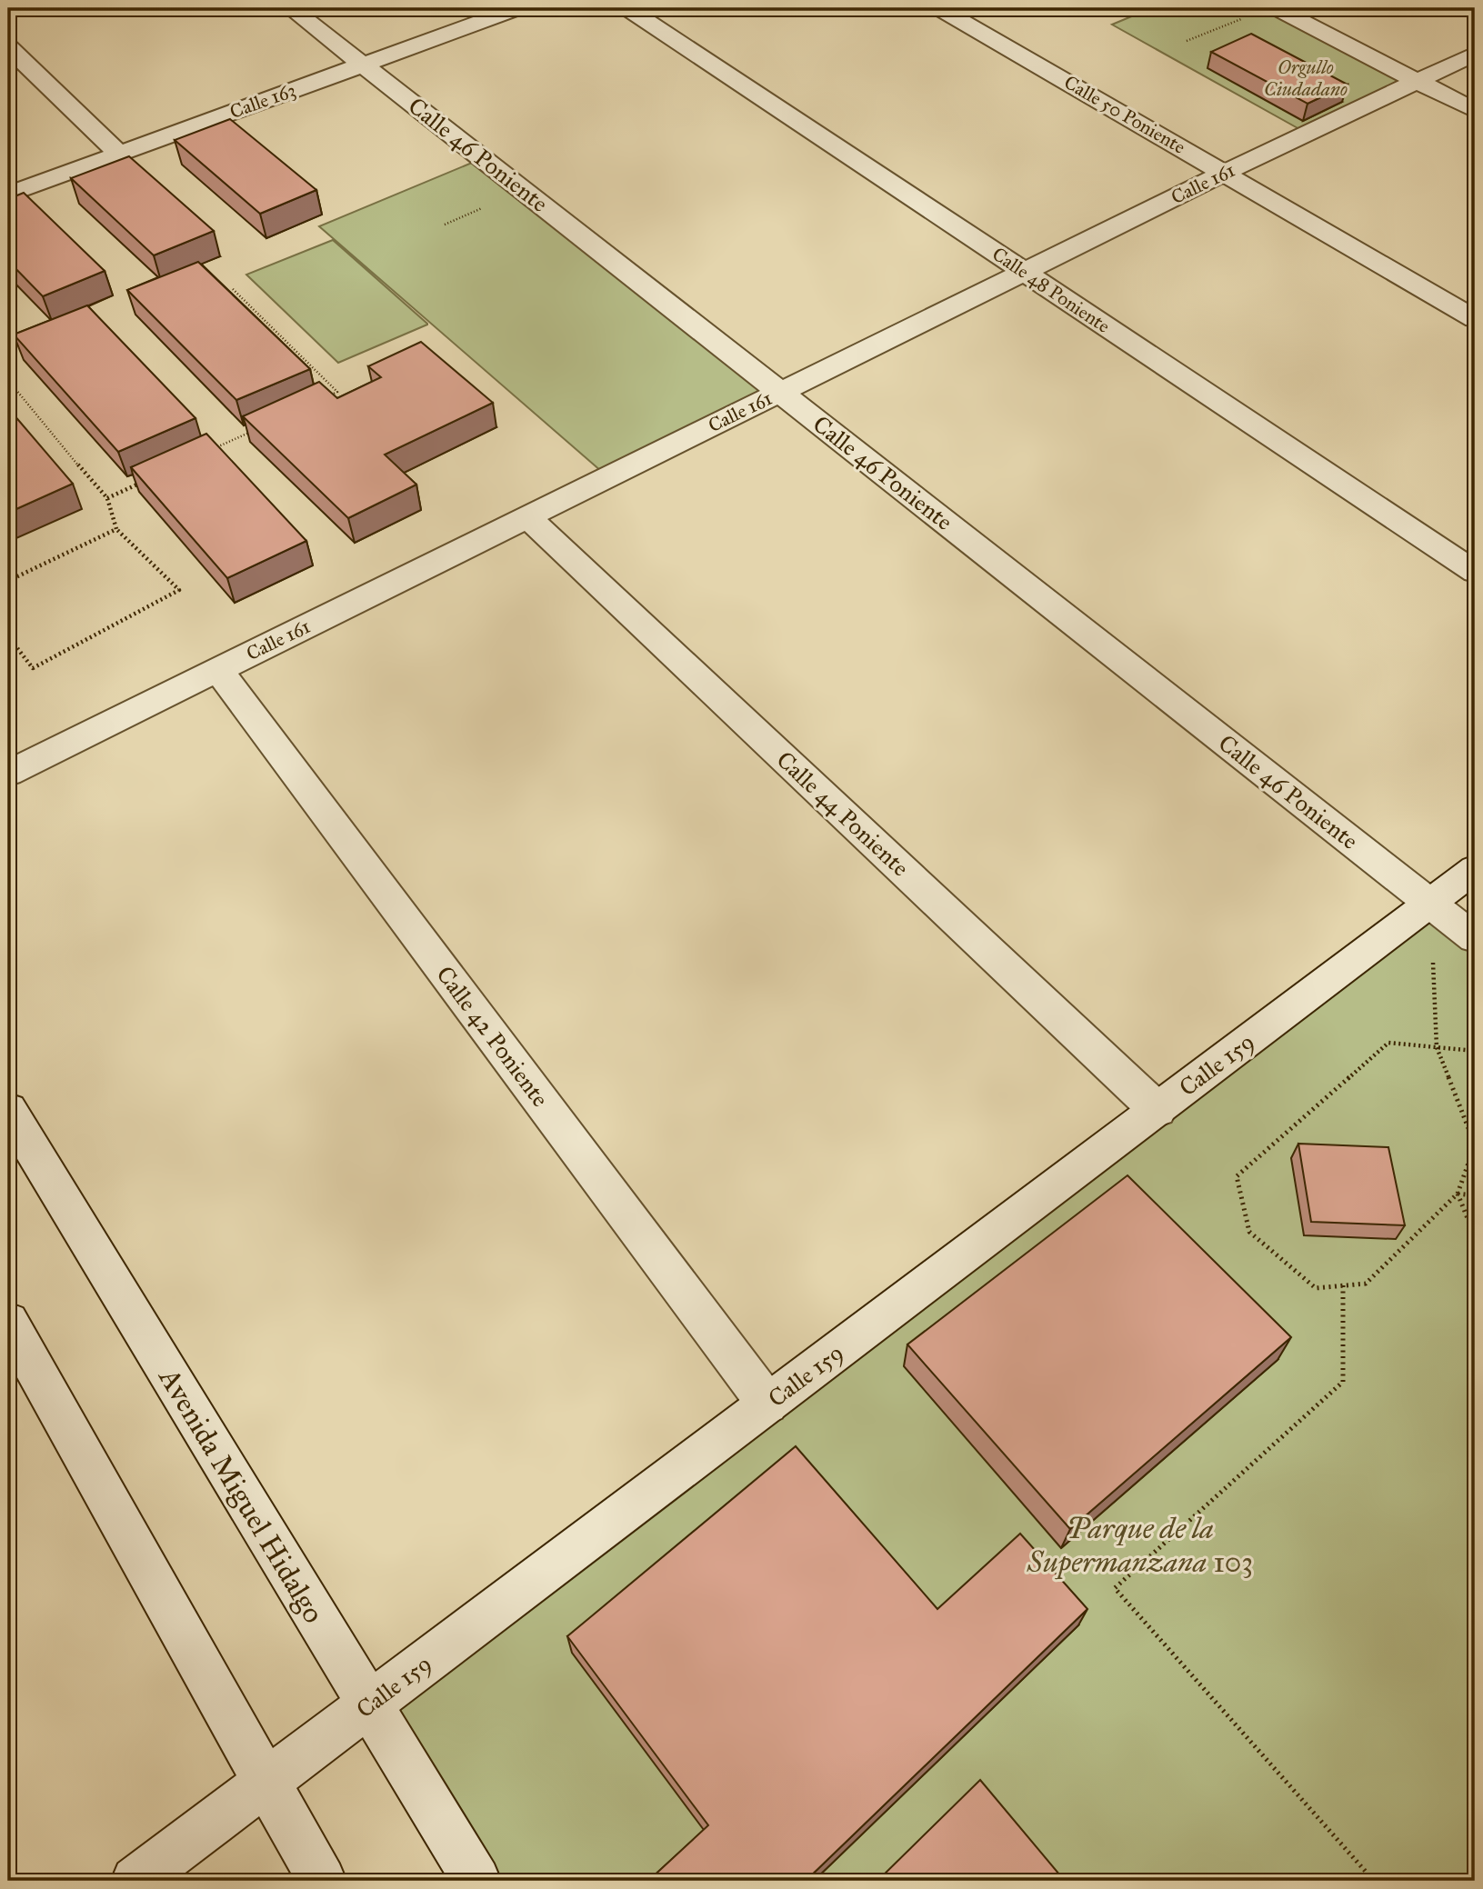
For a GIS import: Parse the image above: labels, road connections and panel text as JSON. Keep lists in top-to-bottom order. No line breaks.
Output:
{"streets":{"street":["Calle 163","Calle 50 Poniente","Calle 46 Poniente","Calle 161","Calle 48 Poniente","Calle 44 Poniente","Calle 42 Poniente","Calle 159","Avenida Miguel Hidalgo"]},"crossings":[["Calle 163","Calle 46 Poniente"],["Calle 50 Poniente","Calle 161"],["Calle 46 Poniente","Calle 161"],["Calle 46 Poniente","Calle 159"],["Calle 161","Calle 48 Poniente"],["Calle 161","Calle 44 Poniente"],["Calle 161","Calle 42 Poniente"],["Calle 44 Poniente","Calle 159"],["Calle 42 Poniente","Calle 159"],["Calle 159","Avenida Miguel Hidalgo"]],"parks":["Orgullo Ciudadano","Parque de la Supermanzana 103"]}
